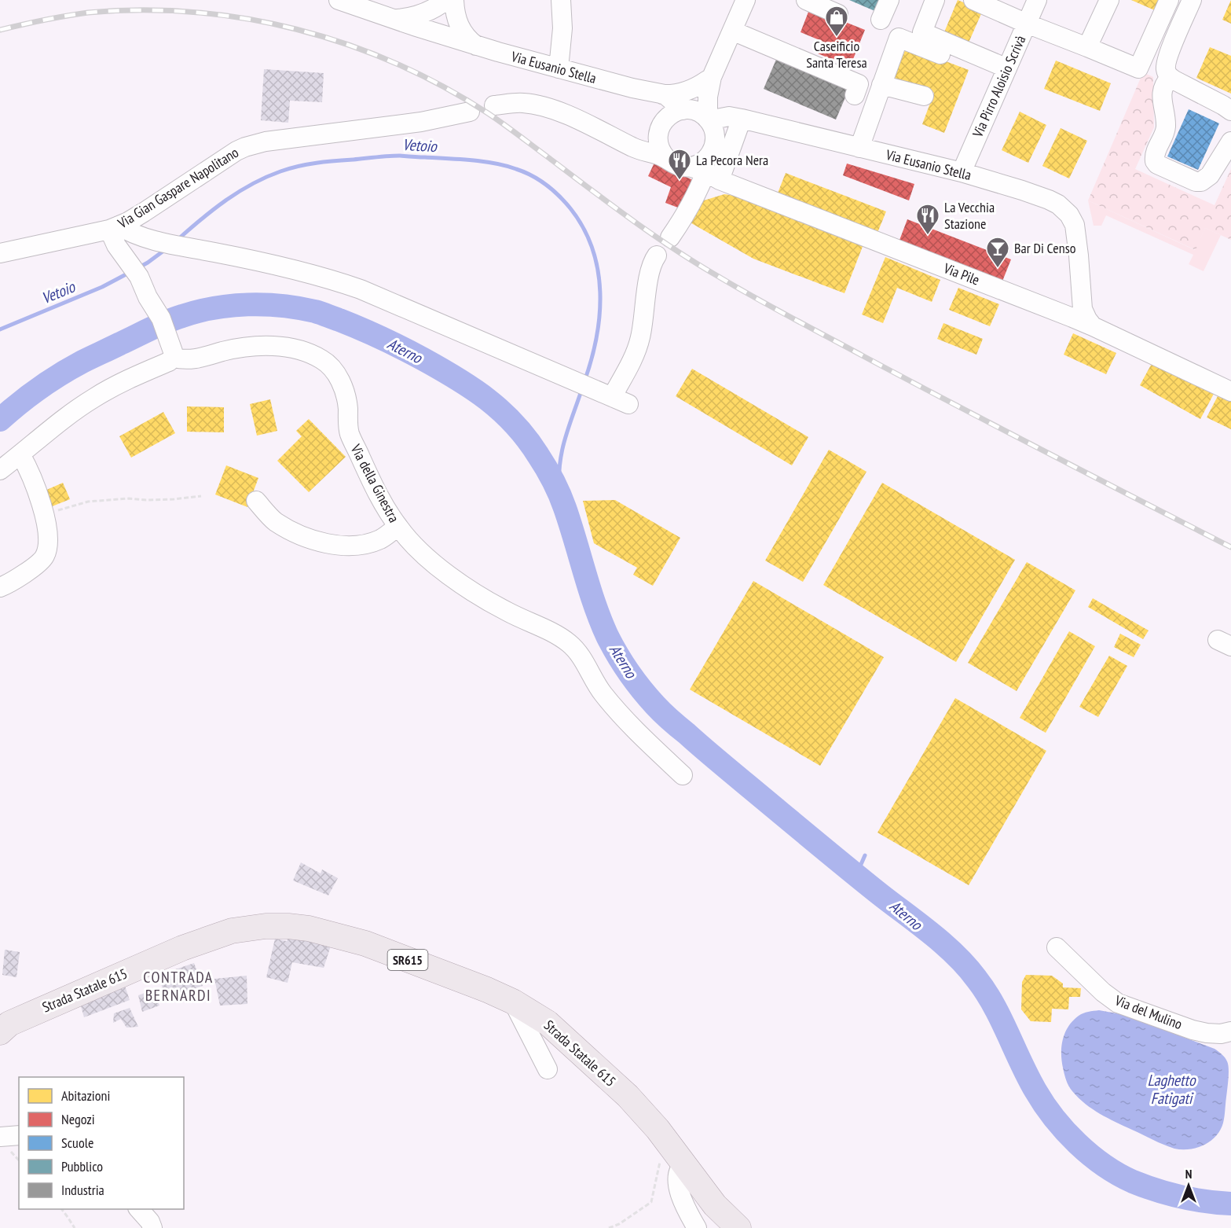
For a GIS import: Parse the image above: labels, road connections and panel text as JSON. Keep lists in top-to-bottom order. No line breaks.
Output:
{"streets":{"main road":["SR615","Strada Statale 615"],"street":["Via Eusanio Stella","Via Pirro Aloisio Scrivà","Via Gian Gaspare Napolitano","Via Pile","Via della Ginestra","Via del Mulino"]},"crossings":[["Via Eusanio Stella","Via Pirro Aloisio Scrivà"],["Via Eusanio Stella","Via Pile"]],"districts":["CONTRADA BERNARDI"],"water":["Vetoio","Aterno","Laghetto Fatigati"],"places":{"shop":["Caseificio Santa Teresa"],"restaurant":["La Pecora Nera","La Vecchia Stazione"],"bar":["Bar Di Censo"]},"legend":["Abitazioni","Negozi","Scuole","Pubblico","Industria"],"north":"top"}
